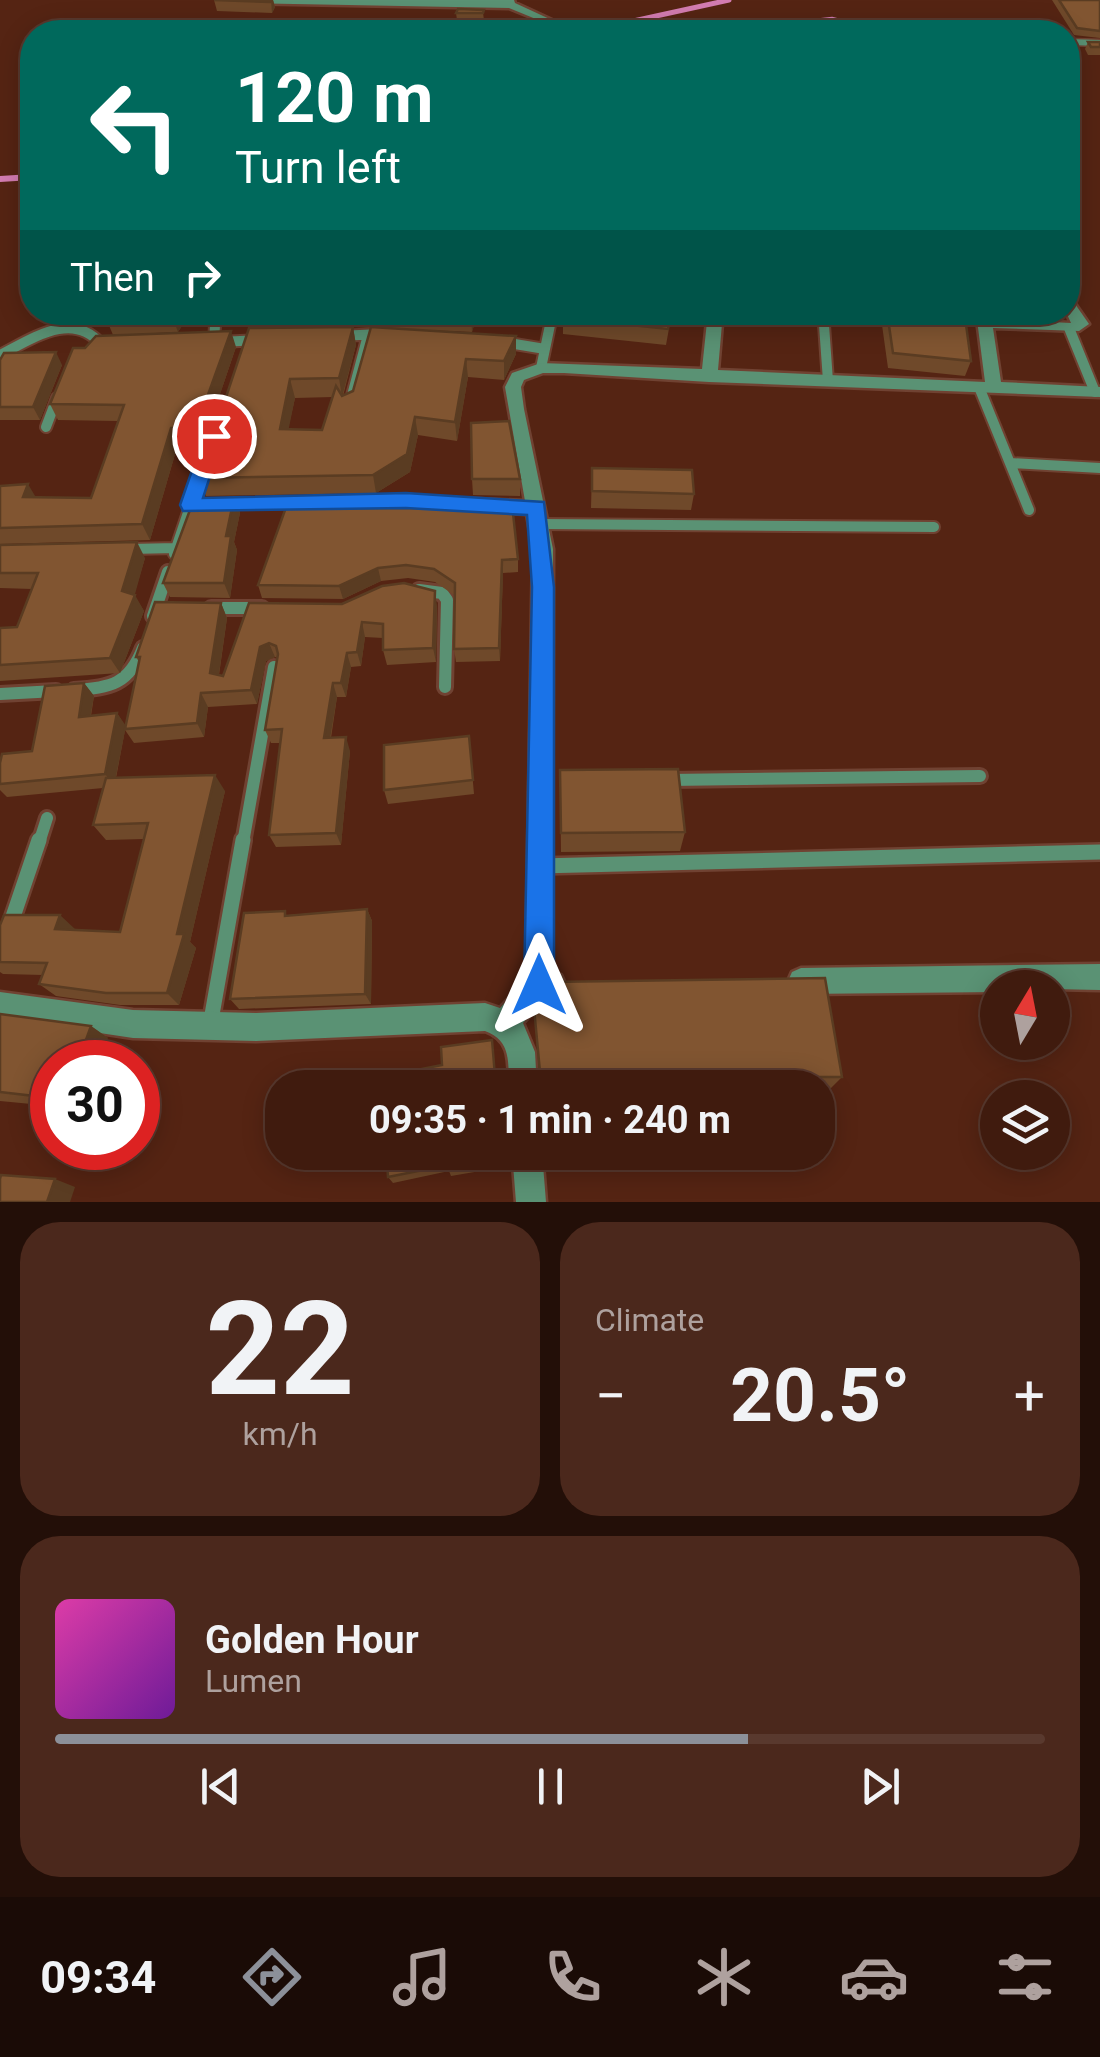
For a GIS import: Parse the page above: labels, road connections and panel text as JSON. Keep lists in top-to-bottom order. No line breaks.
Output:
{"north":"top","page":{"turn":["120 m","Turn left"],"then":"Then","limit":"30","trip":"09:35 · 1 min · 240 m","tile":[["22","km/h"],"Climate"],"heat":["−","20.5°","+"],"song":["Golden Hour","Lumen"],"tabs":"09:34"}}
